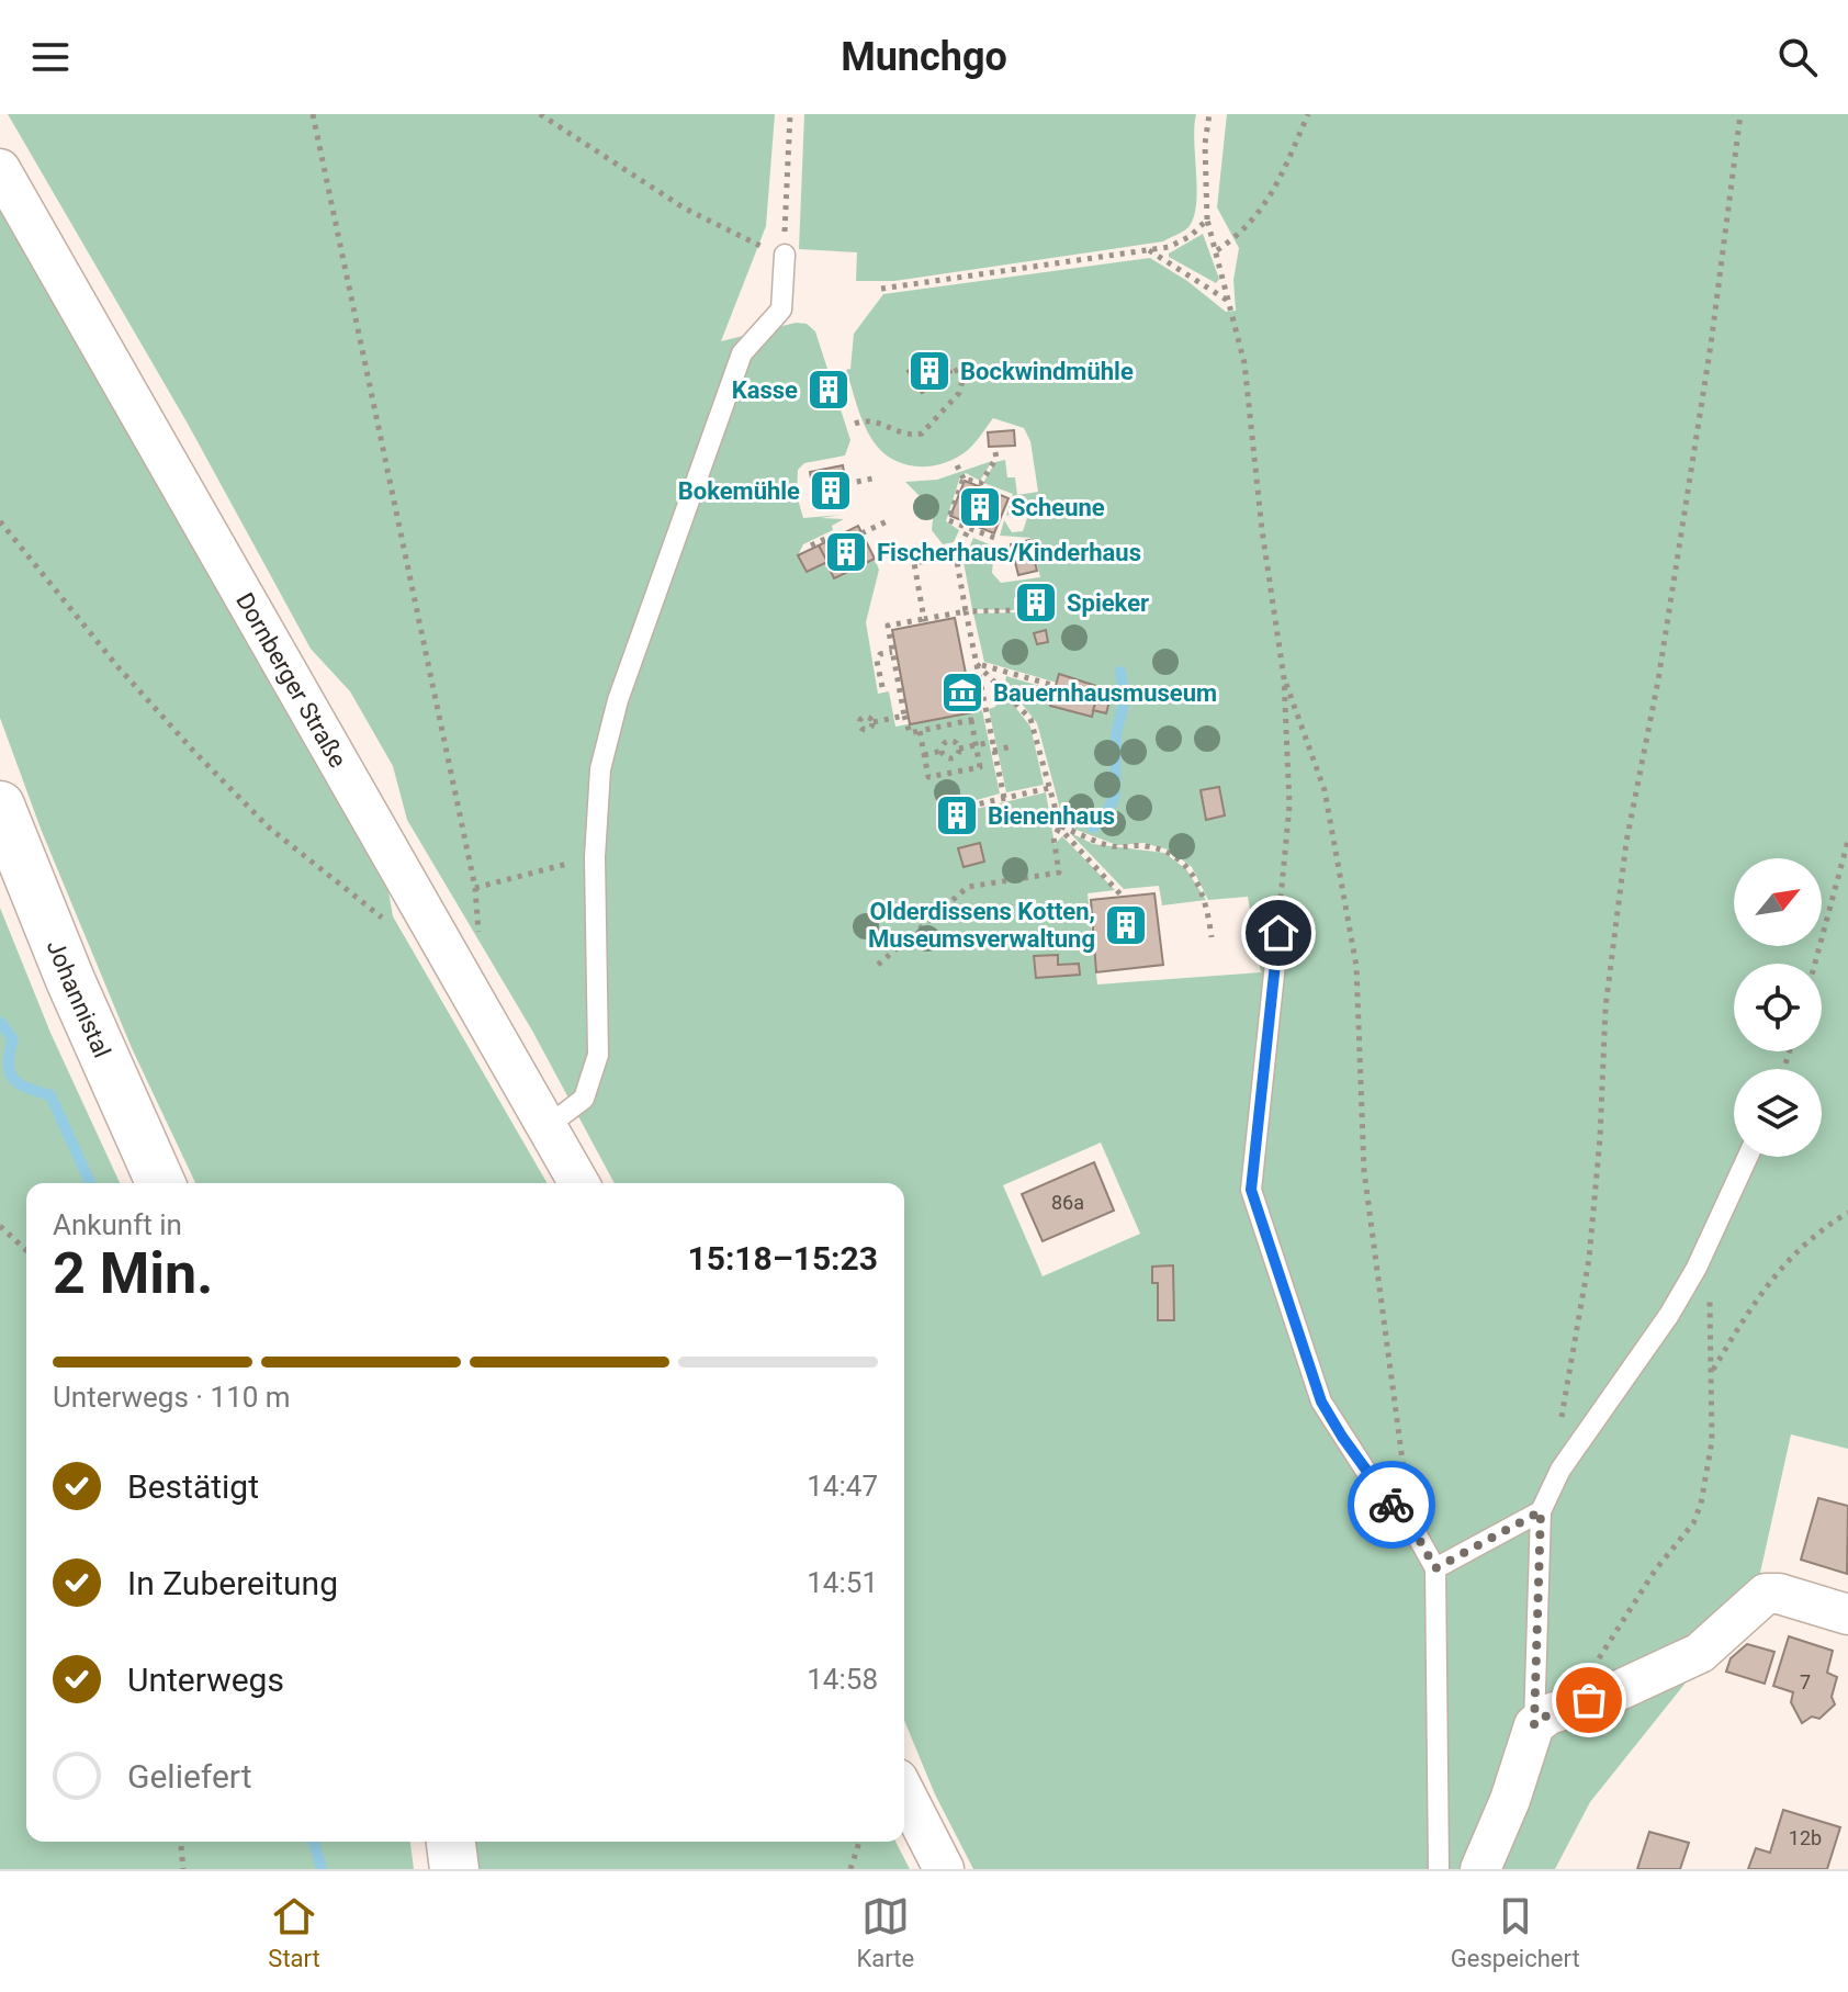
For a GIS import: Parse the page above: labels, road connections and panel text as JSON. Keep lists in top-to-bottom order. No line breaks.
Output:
{"streets":{"main road":["Johannistal"],"street":["Dornberger Straße"]},"places":{"building":["Bockwindmühle","Kasse","Bokemühle","Scheune","Fischerhaus/Kinderhaus","Spieker","Bienenhaus","Olderdissens Kotten, Museumsverwaltung"],"museum":["Bauernhausmuseum"]},"house_numbers":["86a","7","12b"],"north":"top right","page":{"header":"Munchgo","heading":["2 Min.","Ankunft in","15:18–15:23"],"bar":"Unterwegs · 110 m","list":[["Bestätigt","14:47"],["In Zubereitung","14:51"],["Unterwegs","14:58"],"Geliefert"],"tabs":["Start","Karte","Gespeichert"]}}
